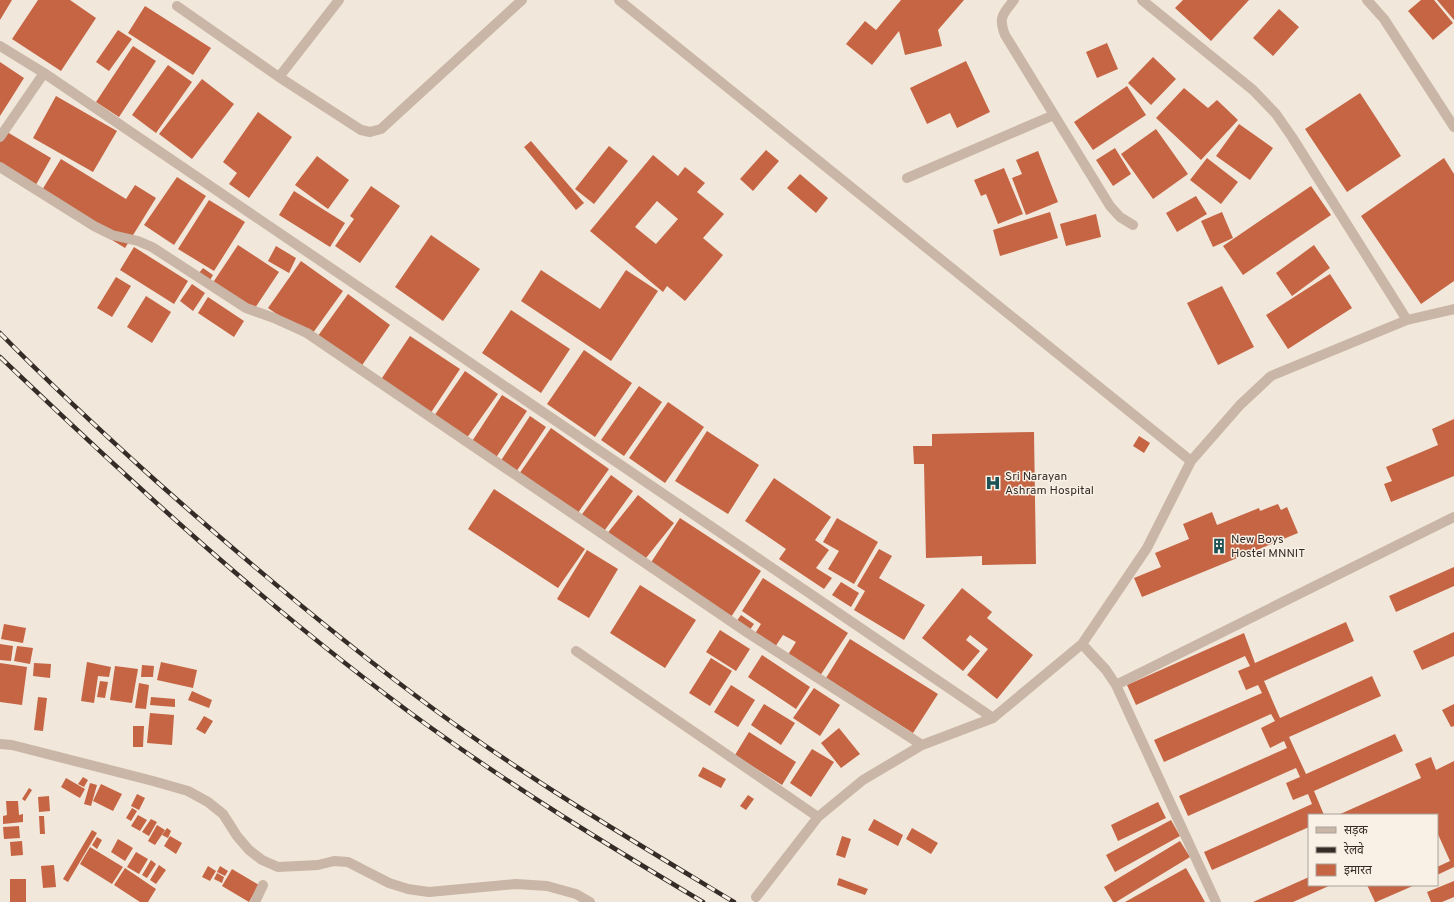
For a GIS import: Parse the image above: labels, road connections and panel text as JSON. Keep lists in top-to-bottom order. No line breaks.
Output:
{"places":{"hospital":["Sri Narayan Ashram Hospital"],"building":["New Boys Hostel MNNIT"]},"legend":["सड़क","रेलवे","इमारत"]}
